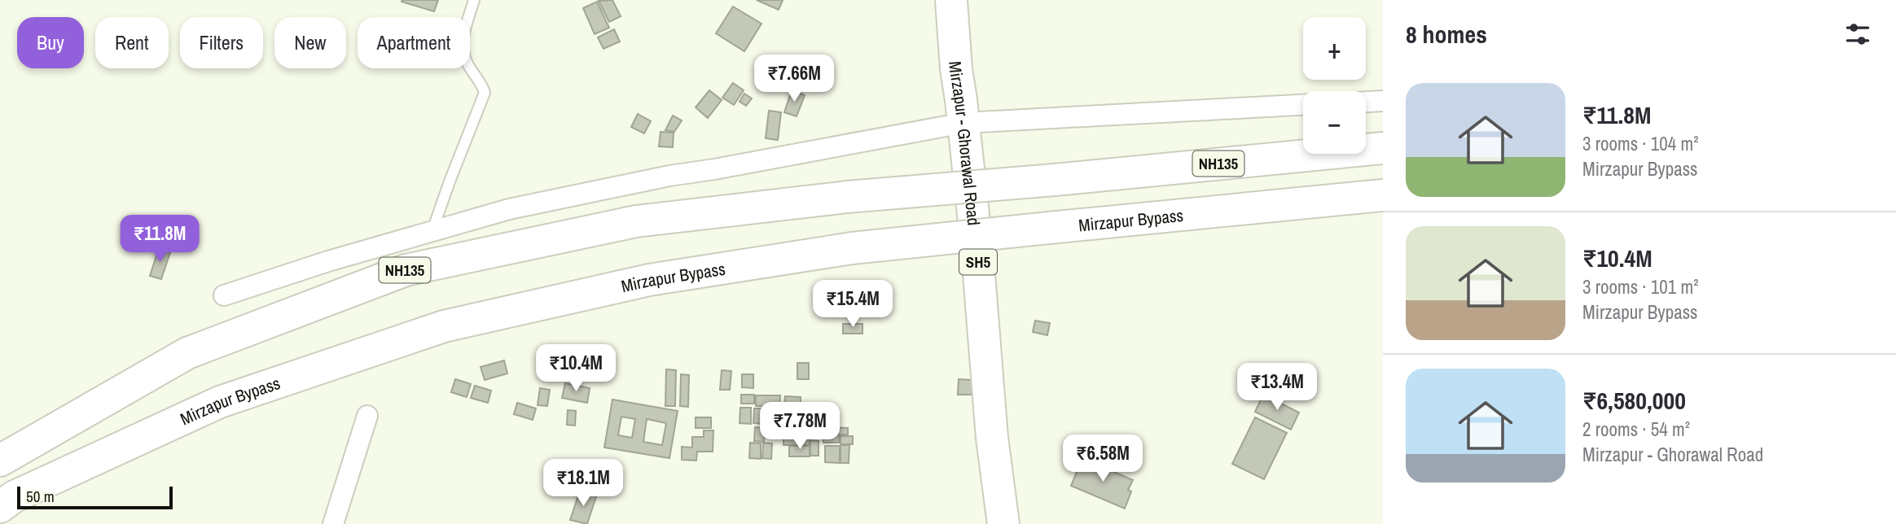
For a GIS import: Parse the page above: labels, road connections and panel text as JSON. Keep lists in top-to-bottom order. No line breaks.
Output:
{"streets":{"main road":["Mirzapur - Ghorawal Road","NH135","Mirzapur Bypass","SH5"]},"scale_bar":"50 m","page":{"heading":"8 homes","map_buttons":["+","−"],"chip":["Buy","Rent","Filters","New","Apartment"],"price":["₹7.66M","₹11.8M","₹15.4M","₹10.4M","₹13.4M","₹7.78M","₹6.58M","₹18.1M"],"list":[{"name":"₹11.8M","note":"3 rooms · 104 m² · Mirzapur Bypass"},{"name":"₹10.4M","note":"3 rooms · 101 m² · Mirzapur Bypass"},{"name":"₹6,580,000","note":"2 rooms · 54 m² · Mirzapur - Ghorawal Road"}],"scale":"50 m"}}
